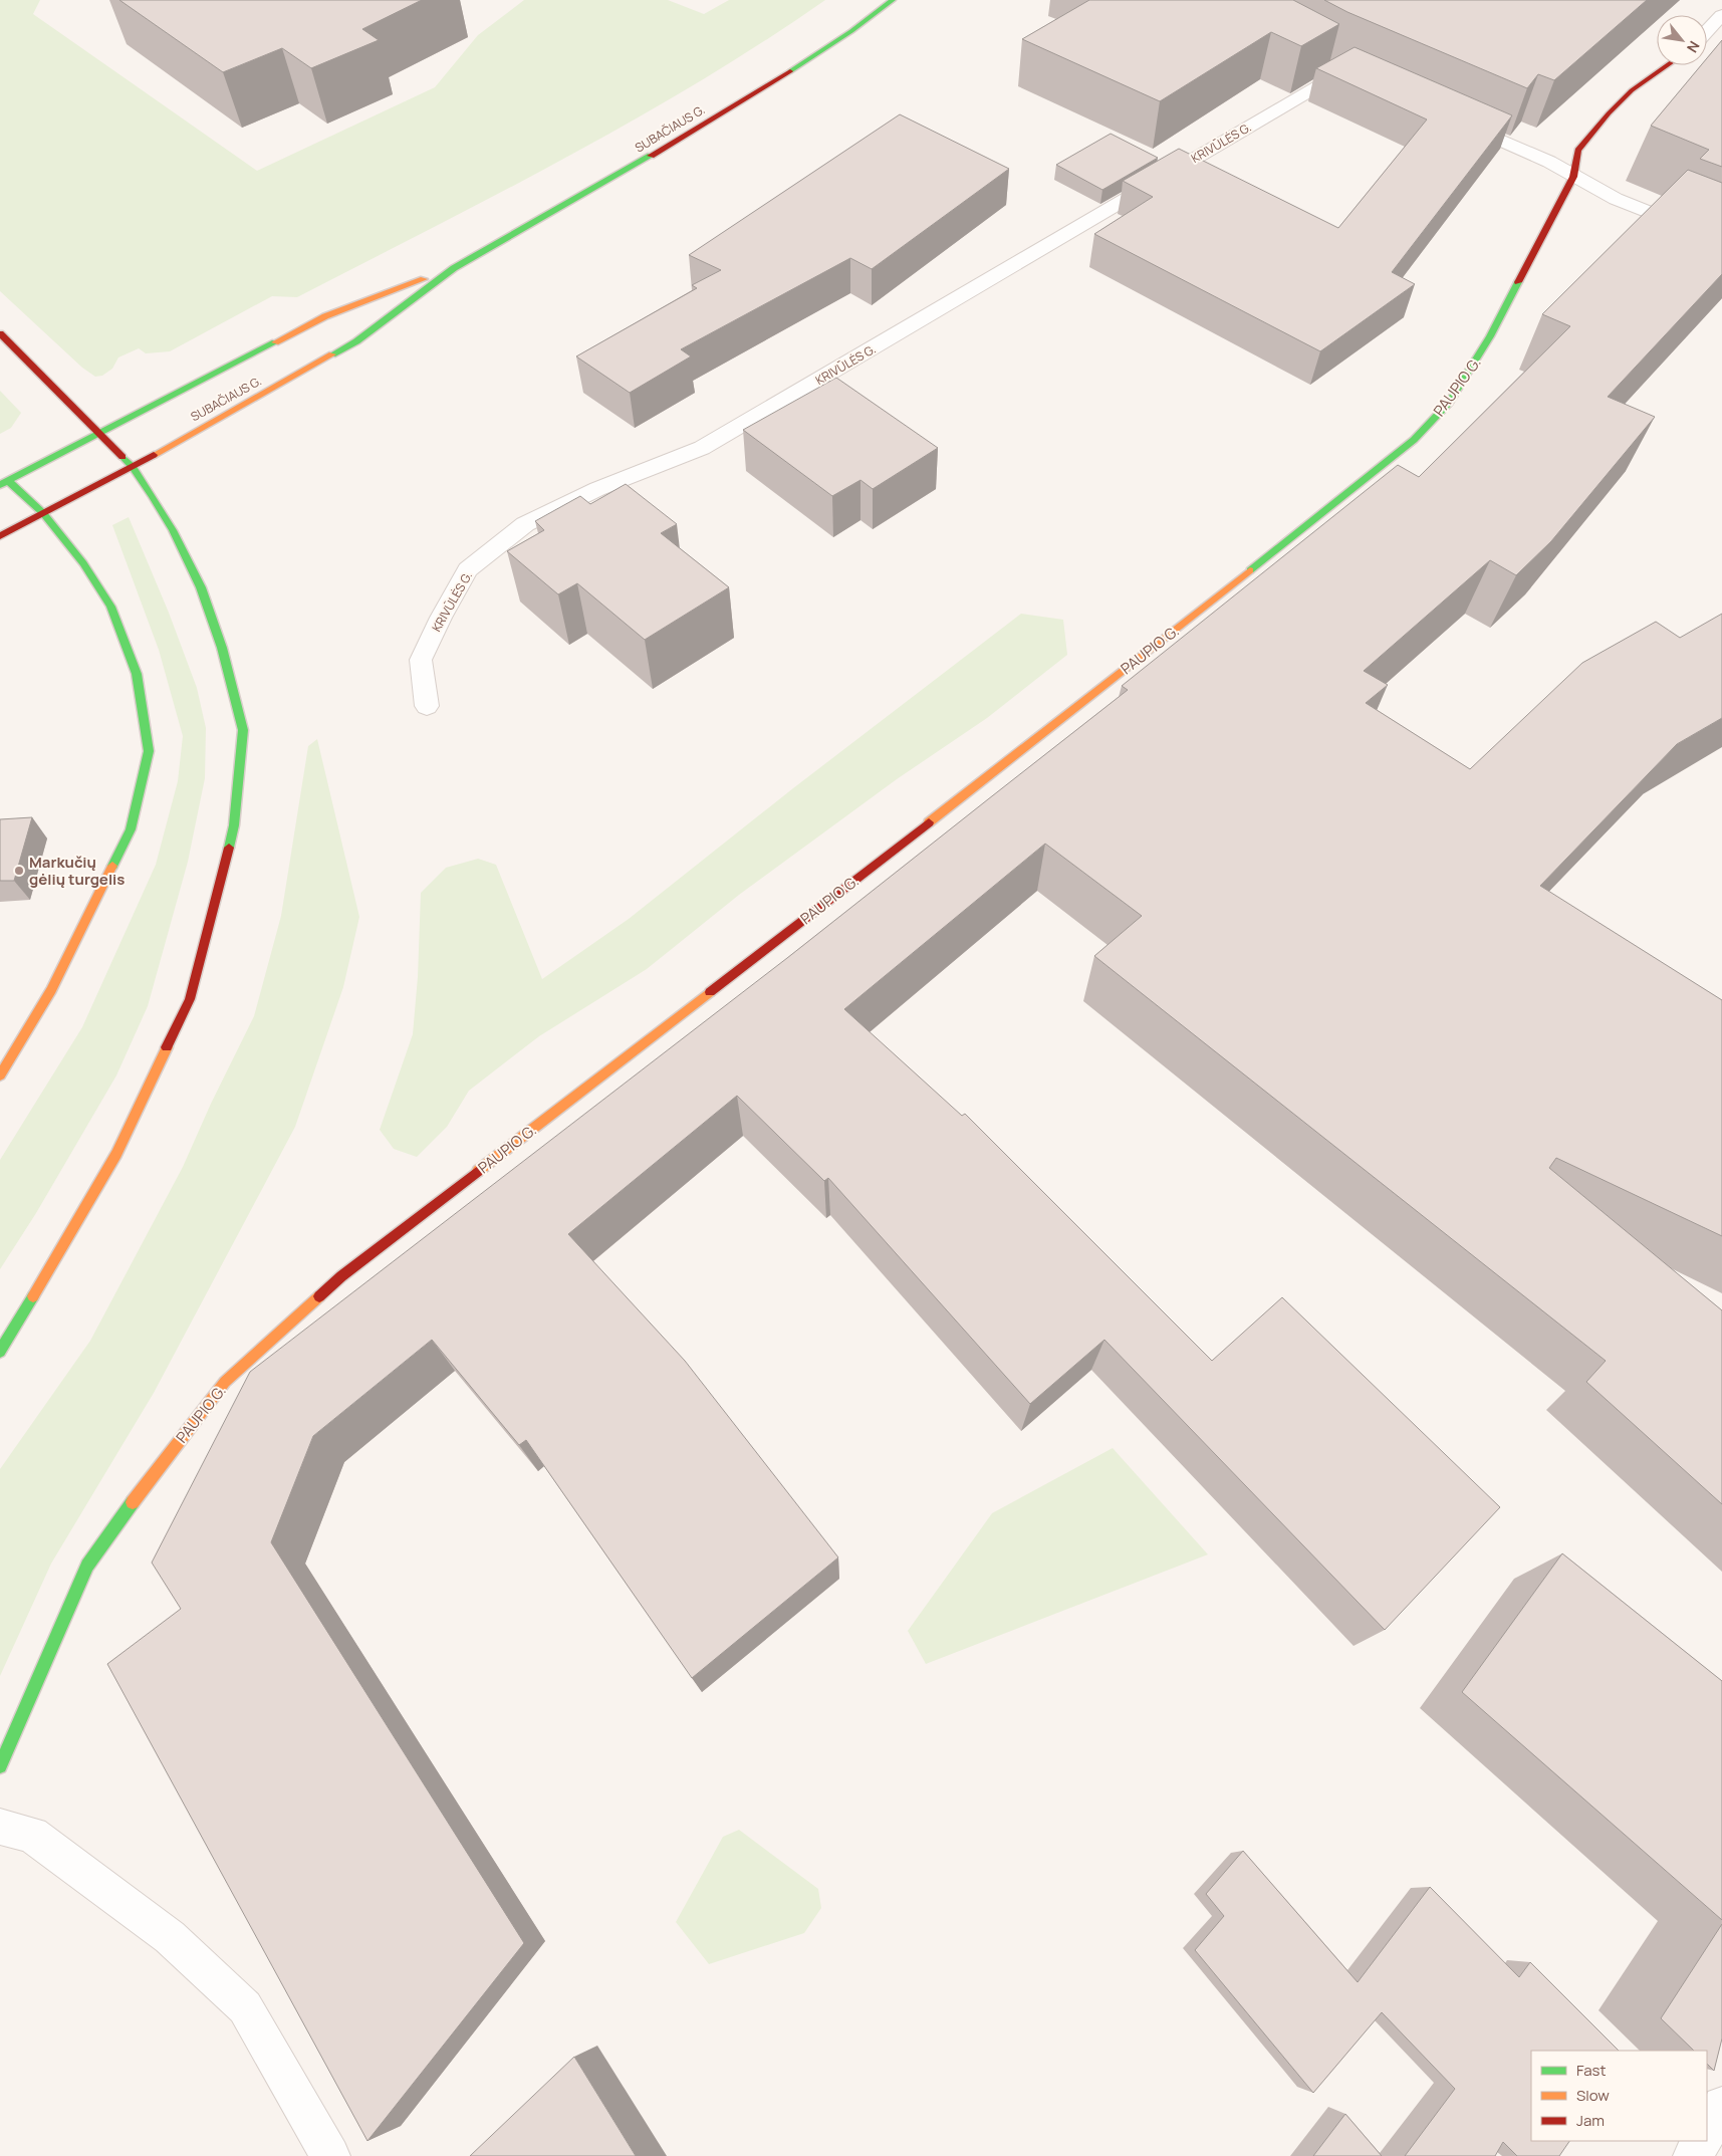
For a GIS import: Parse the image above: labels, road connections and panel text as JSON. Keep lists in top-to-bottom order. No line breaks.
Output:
{"streets":{"main road":["SUBAČIAUS G.","PAUPIO G."],"street":["KRIVŪLĖS G."]},"places":["Markučių gėlių turgelis"],"legend":["Fast","Slow","Jam"],"north":"bottom right"}
